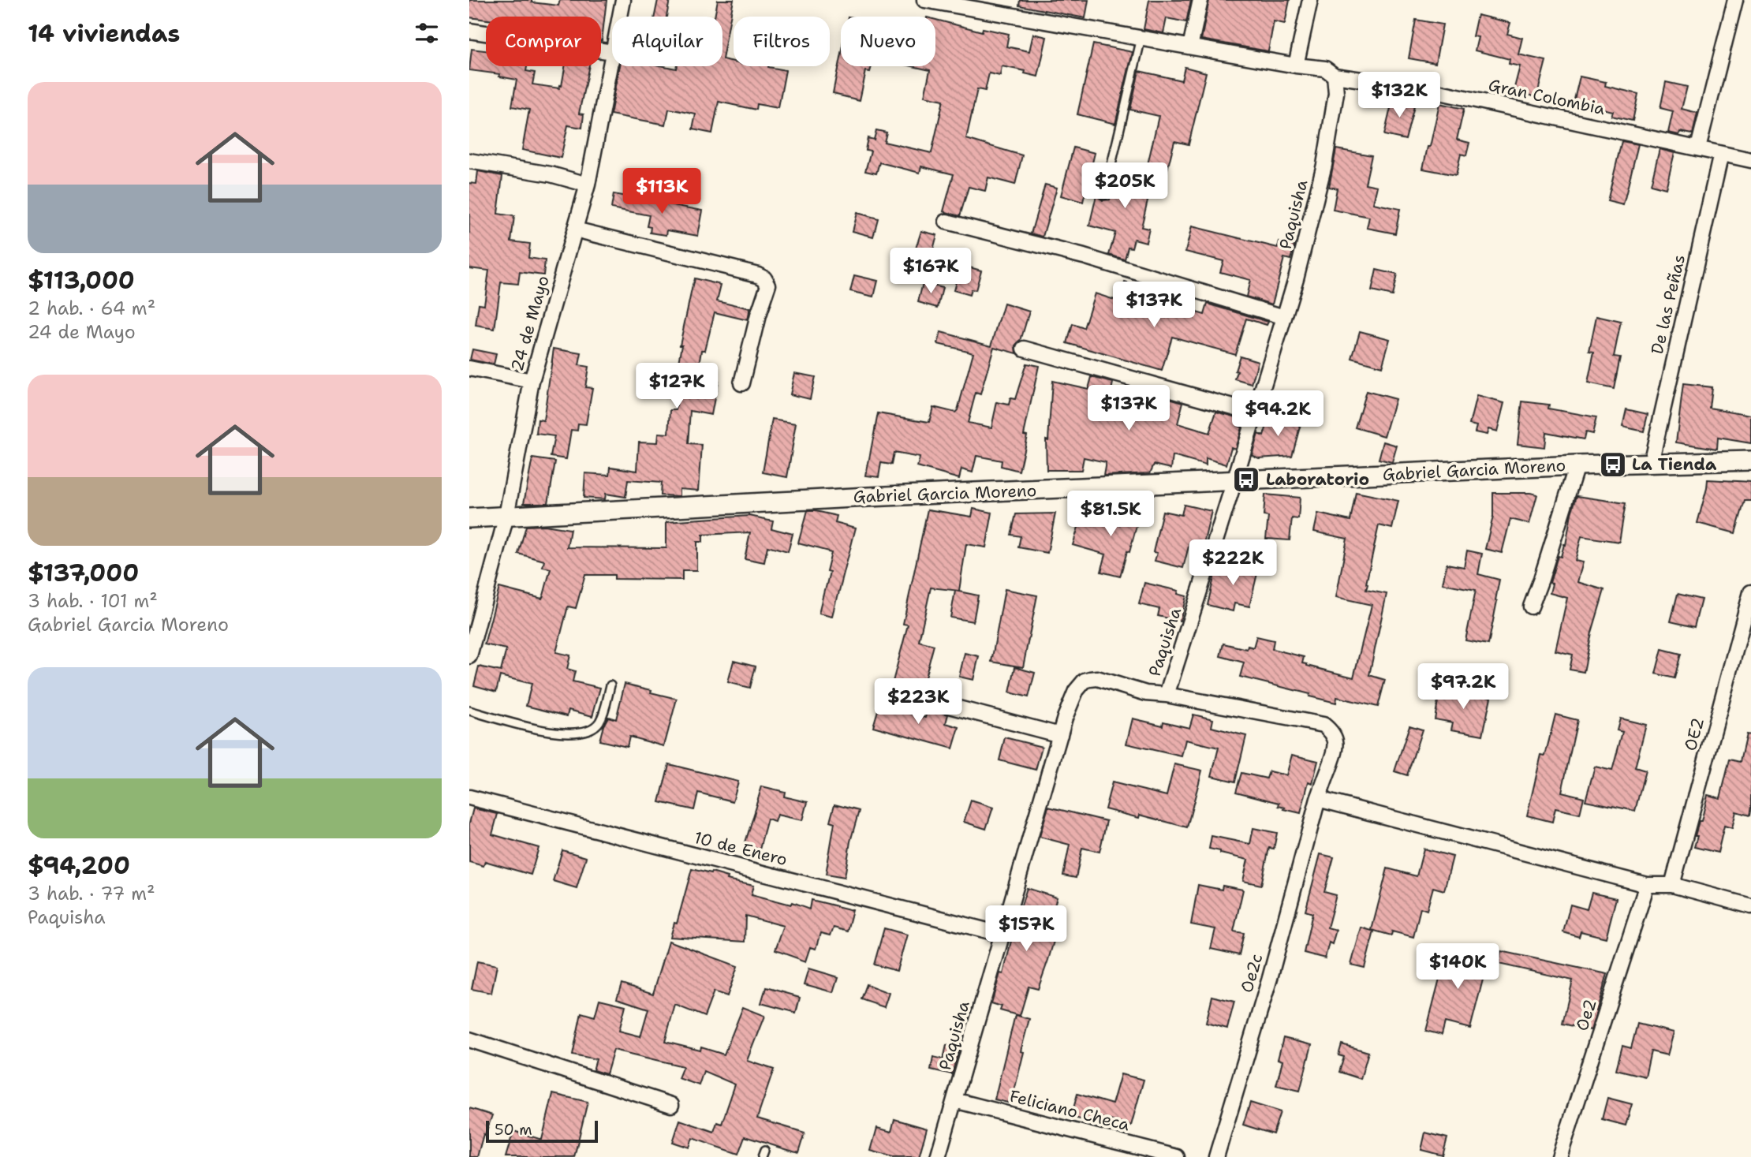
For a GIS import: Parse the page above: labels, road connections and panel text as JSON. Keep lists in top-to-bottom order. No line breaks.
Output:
{"streets":{"street":["Gran Colombia","Paquisha","De las Peñas","24 de Mayo","Gabriel Garcia Moreno","OE2","10 de Enero","Oe2c","Oe2","Feliciano Checa"]},"crossings":[["Gran Colombia","Paquisha"],["Gran Colombia","De las Peñas"],["Paquisha","Gabriel Garcia Moreno"],["Paquisha","10 de Enero"],["Paquisha","Oe2c"],["Paquisha","Feliciano Checa"],["De las Peñas","Gabriel Garcia Moreno"],["24 de Mayo","Gabriel Garcia Moreno"]],"places":{"bus stop":["La Tienda","Laboratorio"]},"scale_bar":"50 m","page":{"heading":"14 viviendas","chip":["Comprar","Alquilar","Filtros","Nuevo"],"list":[{"name":"$113,000","note":"2 hab. · 64 m² · 24 de Mayo"},{"name":"$137,000","note":"3 hab. · 101 m² · Gabriel Garcia Moreno"},{"name":"$94,200","note":"3 hab. · 77 m² · Paquisha"}],"price":["$132K","$205K","$113K","$167K","$137K","$127K","$137K","$94.2K","$81.5K","$222K","$97.2K","$223K","$157K","$140K"],"scale":"50 m"}}
